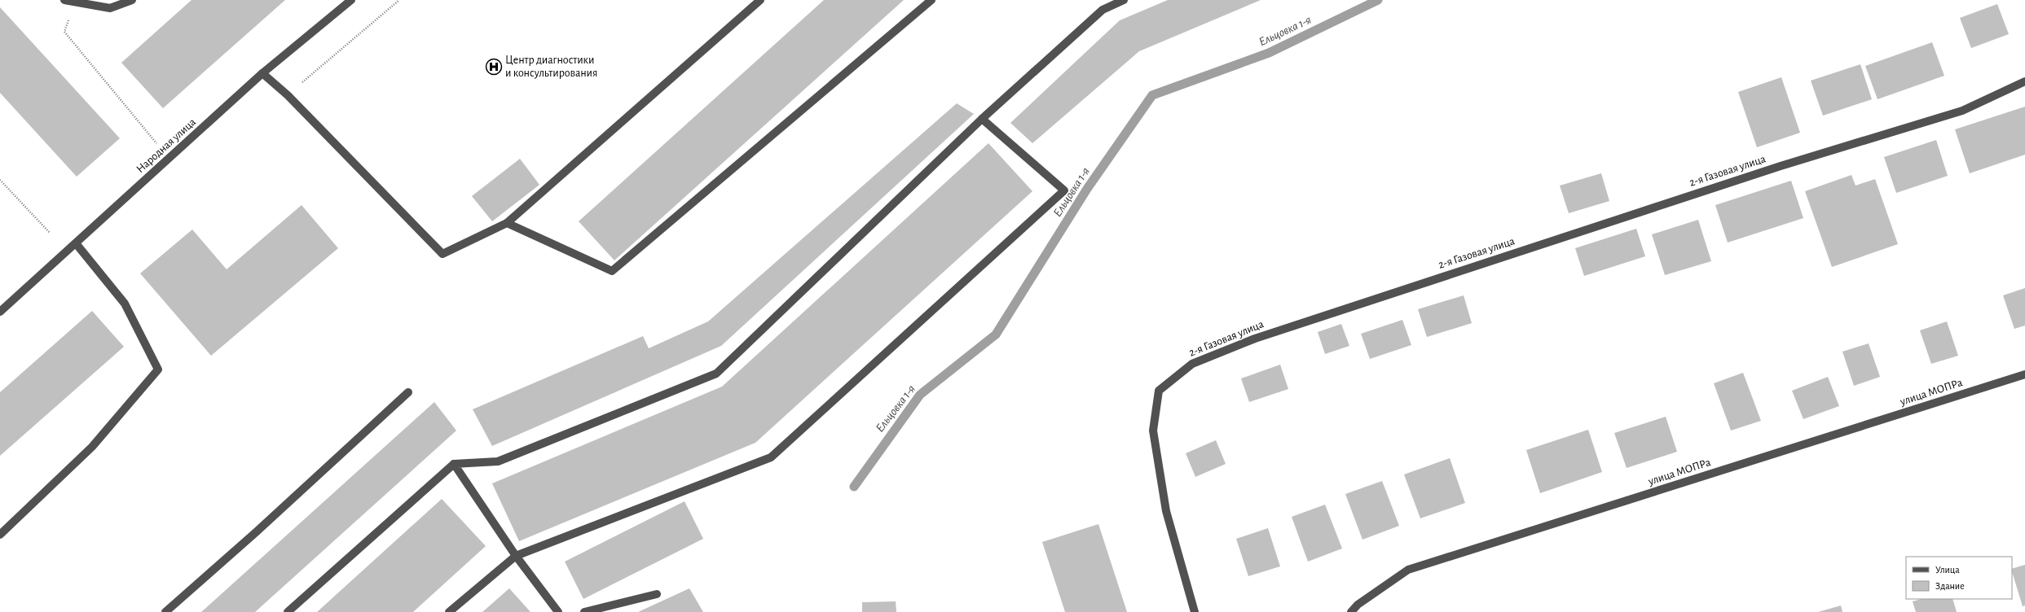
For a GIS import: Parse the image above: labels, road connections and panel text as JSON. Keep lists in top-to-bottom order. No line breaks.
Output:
{"streets":{"street":["Народная улица","2-я Газовая улица","улица МОПРа"]},"water":["Ельцовка 1-я"],"places":{"hospital":["Центр диагностики и консультирования"]},"legend":["Улица","Здание"]}
